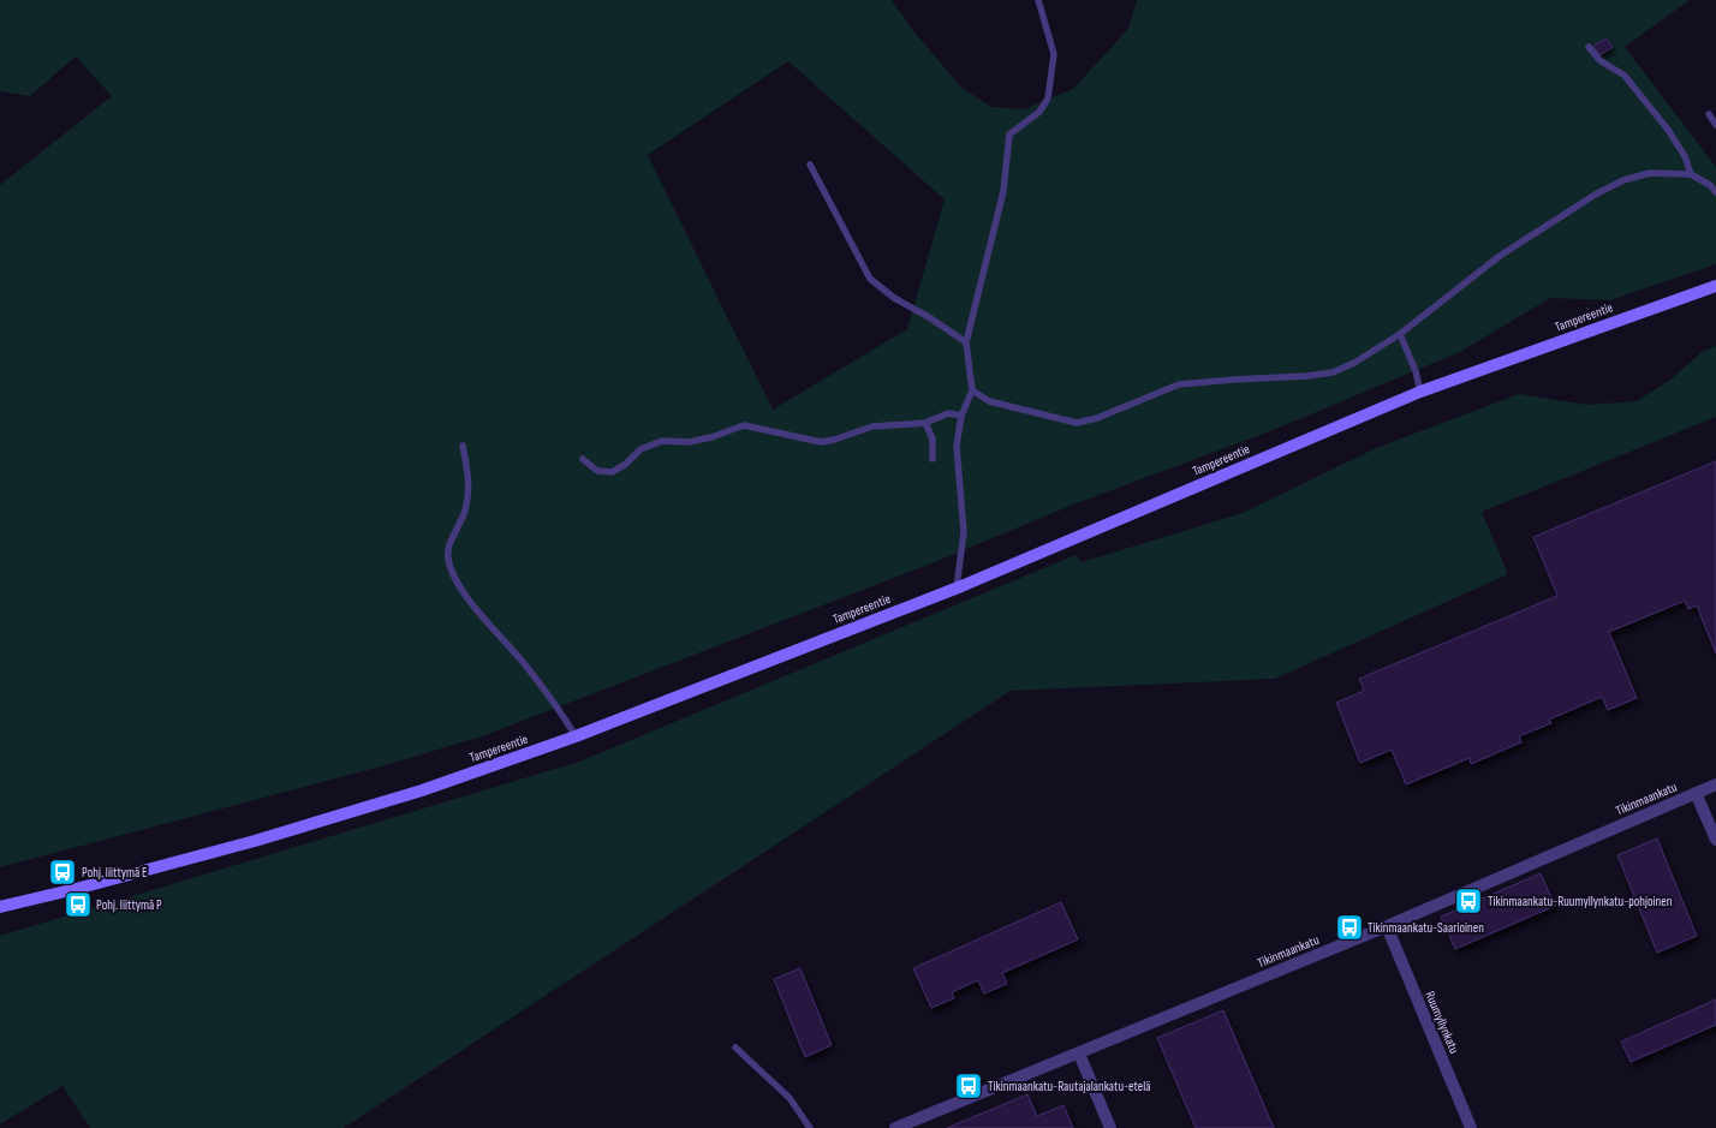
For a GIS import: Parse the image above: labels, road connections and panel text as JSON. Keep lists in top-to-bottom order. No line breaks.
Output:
{"streets":{"main road":["Tampereentie"],"street":["Tikinmaankatu","Ruumyllynkatu"]},"crossings":[["Tikinmaankatu","Ruumyllynkatu"]],"places":{"bus stop":["Pohj. liittymä E","Tikinmaankatu-Ruumyllynkatu-pohjoinen","Pohj. liittymä P","Tikinmaankatu-Saarioinen","Tikinmaankatu-Rautajalankatu-etelä"]}}
